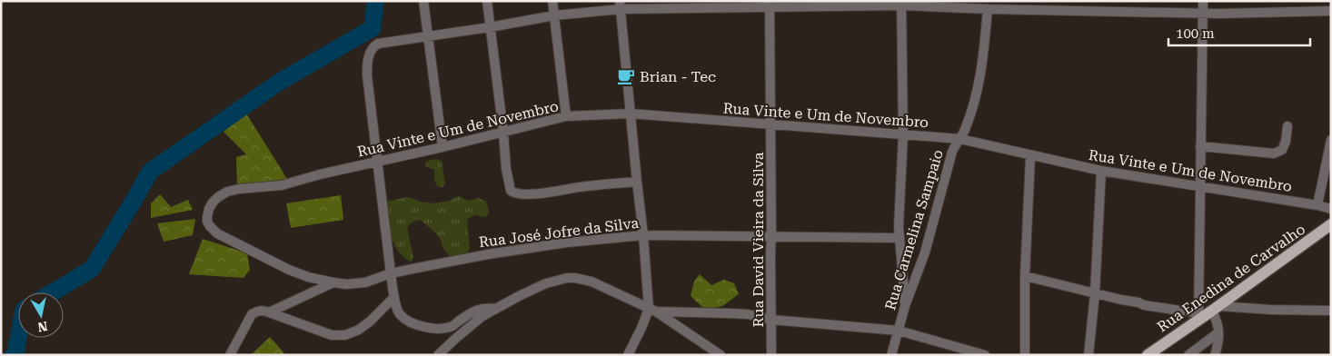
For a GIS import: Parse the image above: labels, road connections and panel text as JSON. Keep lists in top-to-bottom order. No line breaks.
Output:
{"streets":{"main road":["Rua Enedina de Carvalho"],"street":["Rua Vinte e Um de Novembro","Rua Carmelina Sampaio","Rua José Jofre da Silva","Rua David Vieira da Silva"]},"crossings":[["Rua Vinte e Um de Novembro","Rua Carmelina Sampaio"],["Rua Vinte e Um de Novembro","Rua José Jofre da Silva"],["Rua Vinte e Um de Novembro","Rua David Vieira da Silva"],["Rua José Jofre da Silva","Rua David Vieira da Silva"]],"places":{"cafe":["Brian - Tec"]},"scale_bar":"100 m","north":"bottom"}
